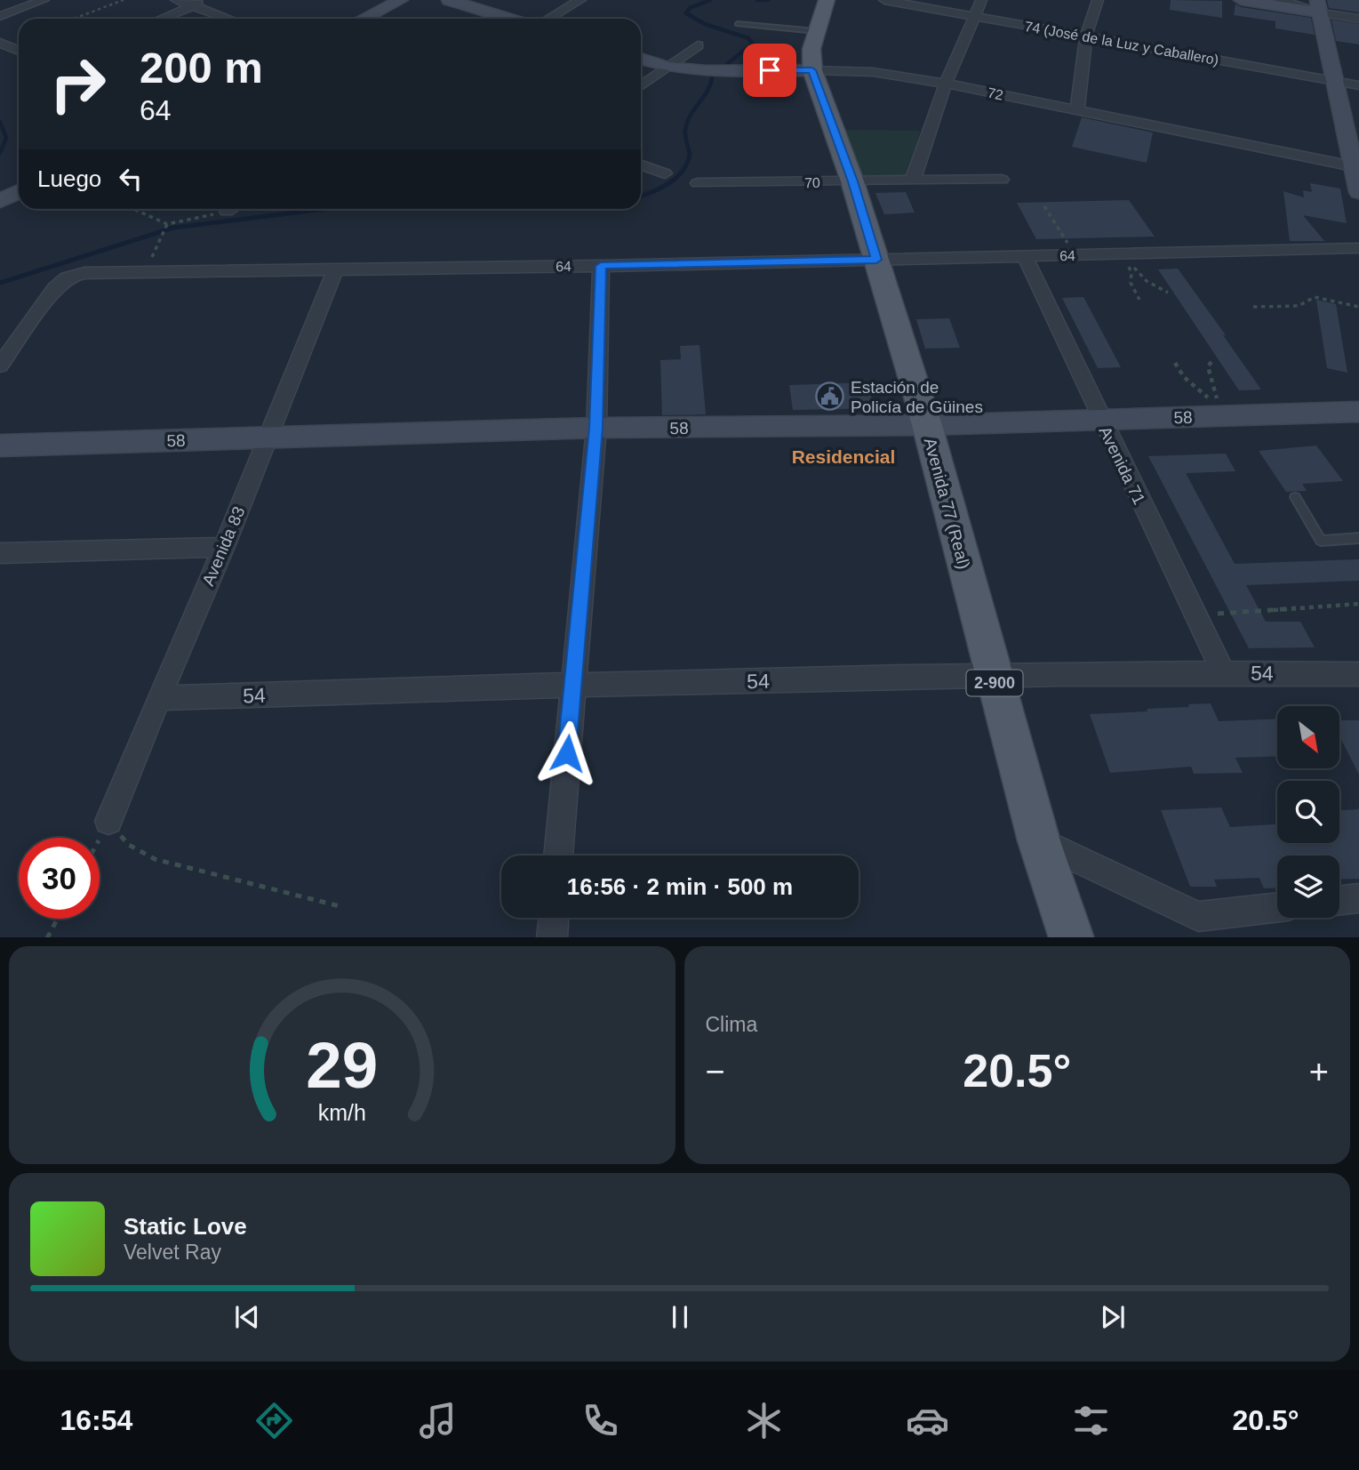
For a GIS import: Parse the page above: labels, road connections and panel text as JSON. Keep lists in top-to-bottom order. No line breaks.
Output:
{"streets":{"main road":["Avenida 77 (Real)","2-900"],"street":["74 (José de la Luz y Caballero)","72","70","64","58","Avenida 71","Avenida 83","54"]},"crossings":[["72","Avenida 77 (Real)"],["70","Avenida 77 (Real)"],["64","Avenida 71"],["64","Avenida 77 (Real)"],["64","Avenida 83"],["58","Avenida 71"],["58","Avenida 77 (Real)"],["58","Avenida 83"],["Avenida 71","54"],["Avenida 77 (Real)","54"],["Avenida 83","54"]],"districts":["Residencial"],"places":{"public building":["Estación de Policía de Güines"]},"north":"bottom right","page":{"turn":["200 m","64"],"then":"Luego","limit":"30","trip":"16:56 · 2 min · 500 m","tile":"Clima","heat":["−","20.5°","+"],"song":["Static Love","Velvet Ray"],"tabs":["16:54","20.5°"],"gauge":["29","km/h"]}}
